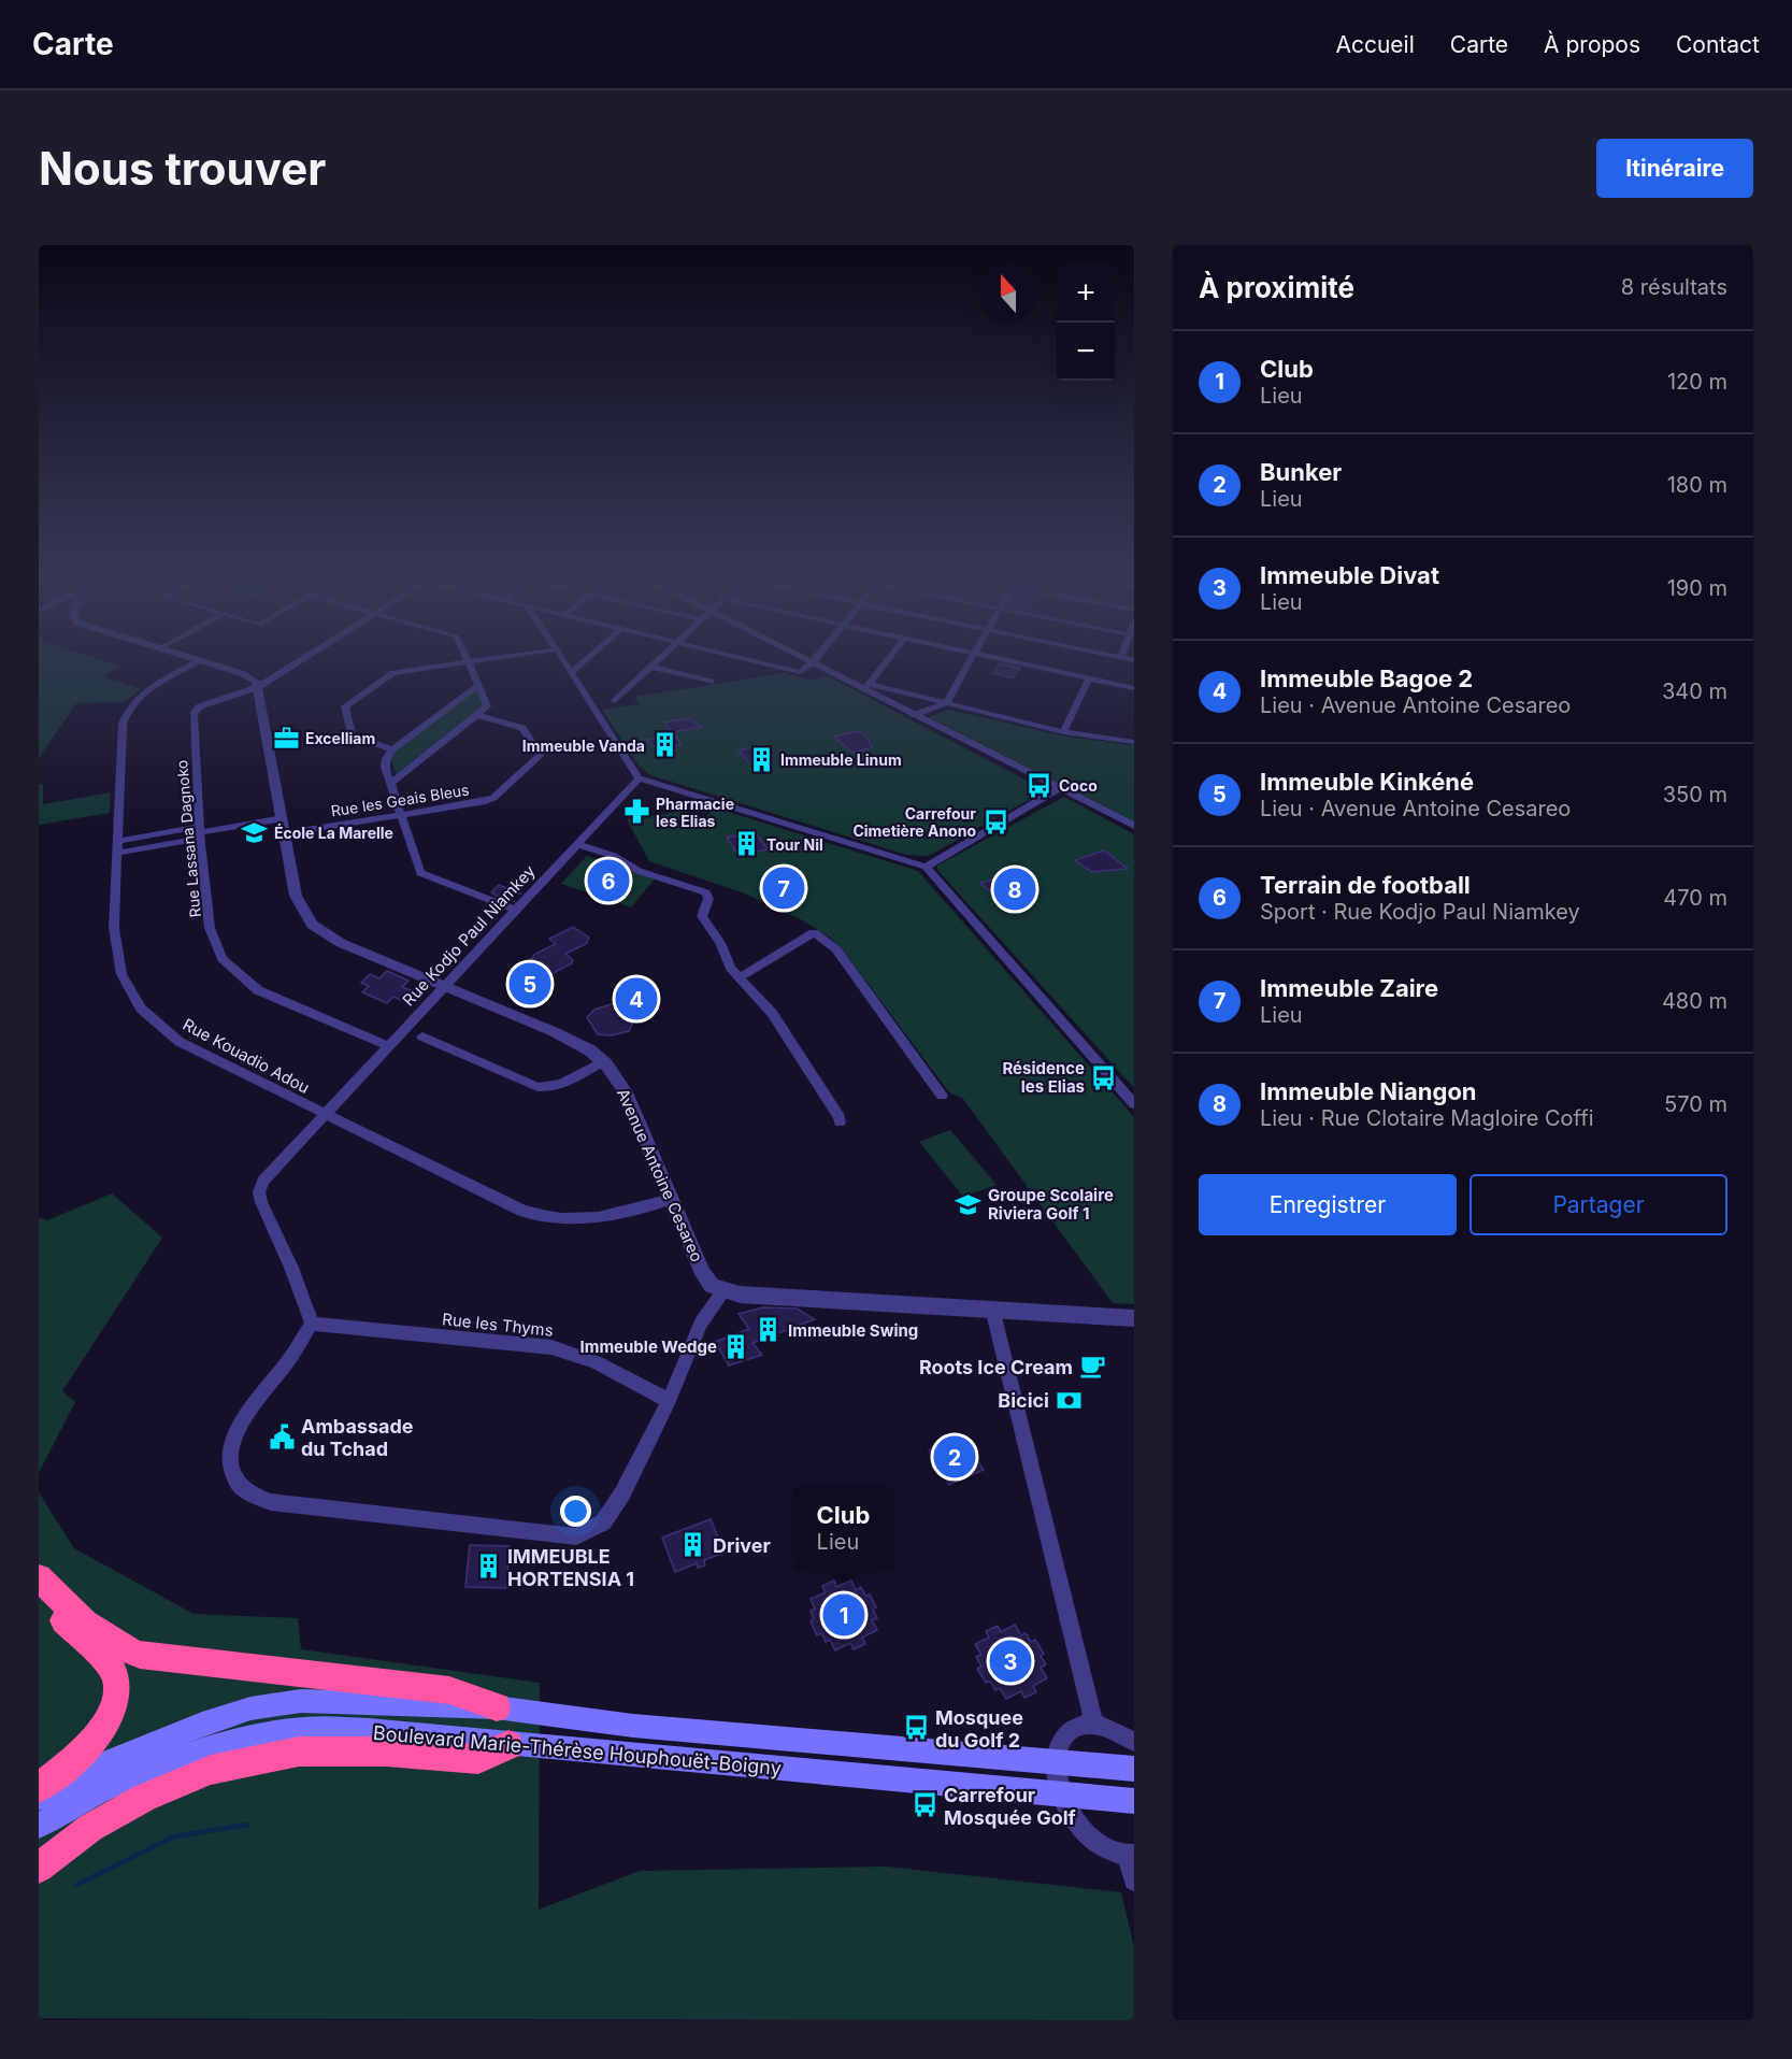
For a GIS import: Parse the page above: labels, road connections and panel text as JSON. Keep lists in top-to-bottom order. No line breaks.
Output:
{"streets":{"main road":["Boulevard Marie-Thérèse Houphouët-Boigny"],"street":["Rue les Geais Bleus","Rue Lassana Dagnoko","Rue Kodjo Paul Niamkey","Rue Kouadio Adou","Avenue Antoine Cesareo","Rue les Thyms"]},"crossings":[["Rue les Geais Bleus","Avenue Antoine Cesareo"],["Rue Lassana Dagnoko","Rue Kodjo Paul Niamkey"],["Rue Lassana Dagnoko","Avenue Antoine Cesareo"],["Rue Kodjo Paul Niamkey","Rue Kouadio Adou"],["Rue Kodjo Paul Niamkey","Avenue Antoine Cesareo"],["Rue Kodjo Paul Niamkey","Rue les Thyms"],["Rue Kouadio Adou","Avenue Antoine Cesareo"]],"places":{"office":["Excelliam"],"building":["Immeuble Vanda","Immeuble Linum","Tour Nil","Immeuble Swing","Immeuble Wedge","Driver","IMMEUBLE HORTENSIA 1"],"bus stop":["Coco","Carrefour Cimetière Anono","Résidence les Elias","Mosquee du Golf 2","Carrefour Mosquée Golf"],"pharmacy":["Pharmacie les Elias"],"school or university":["École La Marelle","Groupe Scolaire Riviera Golf 1"],"cafe":["Roots Ice Cream"],"bank":["Bicici"],"public building":["Ambassade du Tchad"]},"north":"top","page":{"header":"Carte","nav":["Accueil","Carte","À propos","Contact"],"buttons":["Itinéraire",["Enregistrer","Partager"]],"title":"Nous trouver","heading":["À proximité","8 résultats"],"map_buttons":["+","−"],"list":[{"mark":"1","name":"Club","note":"Lieu","value":"120 m"},{"mark":"2","name":"Bunker","note":"Lieu","value":"180 m"},{"mark":"3","name":"Immeuble Divat","note":"Lieu","value":"190 m"},{"mark":"4","name":"Immeuble Bagoe 2","note":"Lieu · Avenue Antoine Cesareo","value":"340 m"},{"mark":"5","name":"Immeuble Kinkéné","note":"Lieu · Avenue Antoine Cesareo","value":"350 m"},{"mark":"6","name":"Terrain de football","note":"Sport · Rue Kodjo Paul Niamkey","value":"470 m"},{"mark":"7","name":"Immeuble Zaire","note":"Lieu","value":"480 m"},{"mark":"8","name":"Immeuble Niangon","note":"Lieu · Rue Clotaire Magloire Coffi","value":"570 m"}],"pins":["6","7","8","5","4","2","1","3"],"popup":["Club","Lieu"]}}
